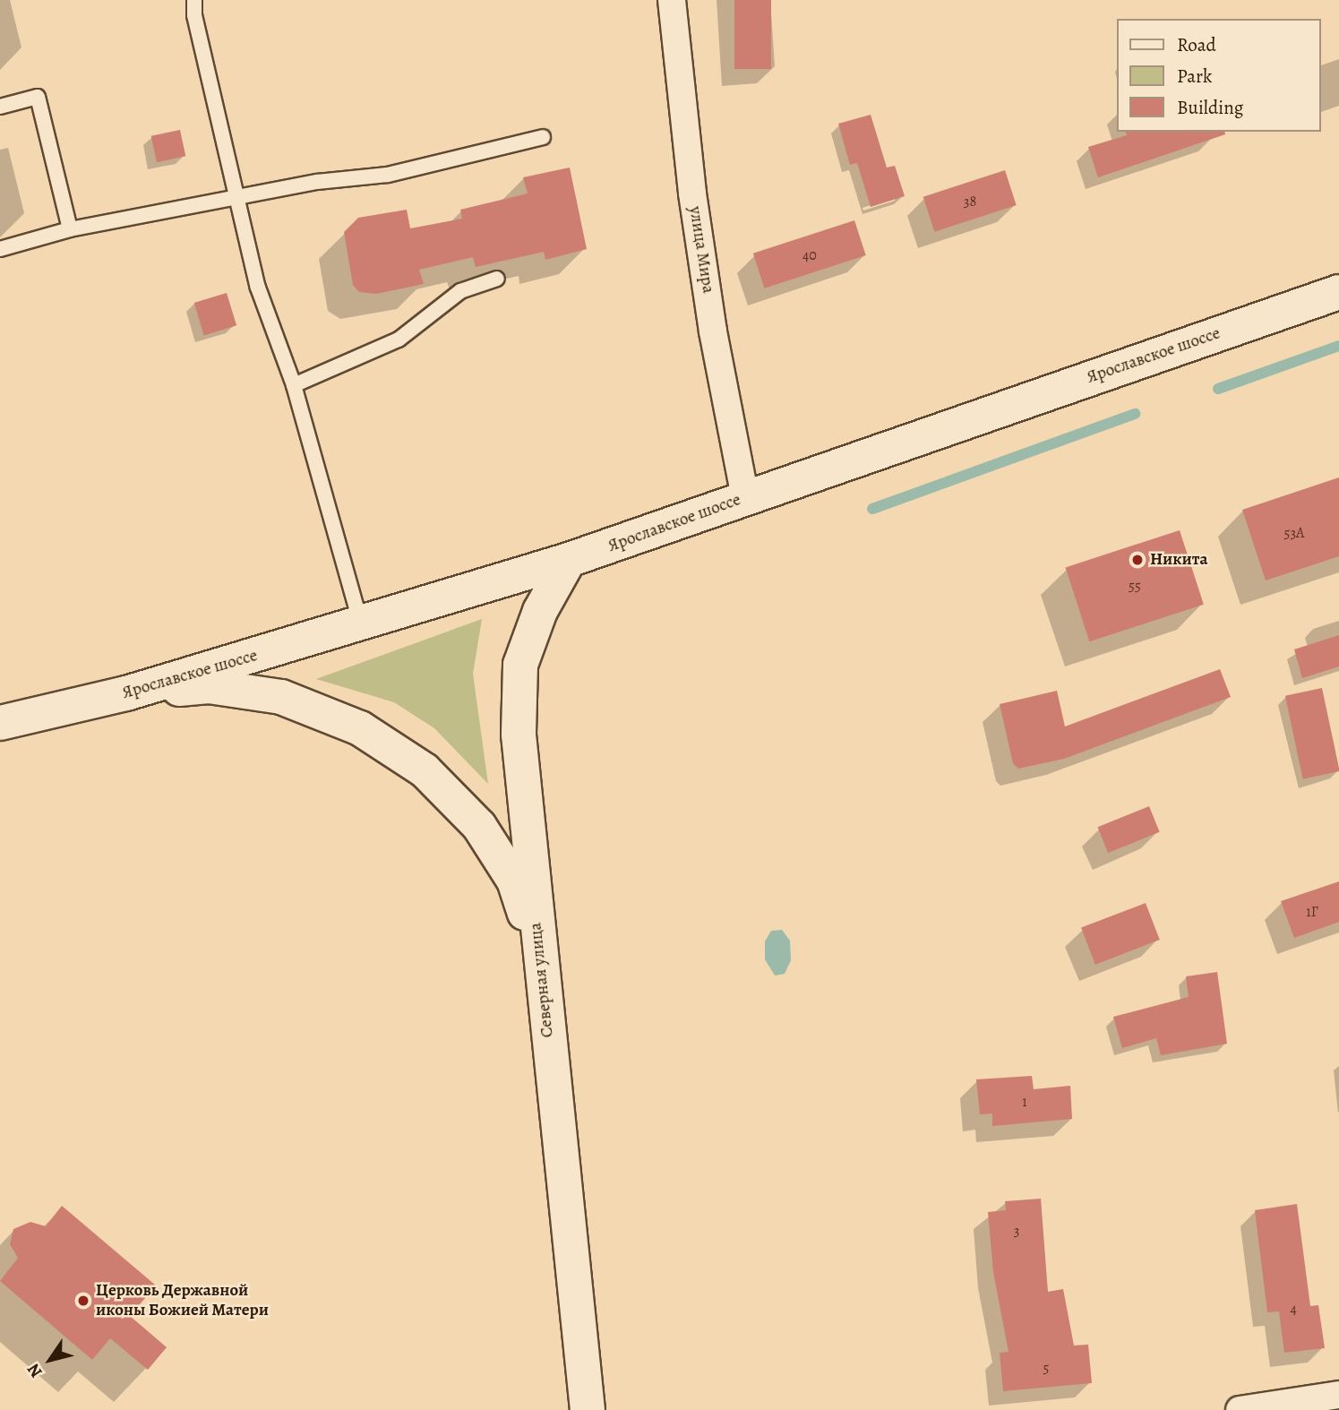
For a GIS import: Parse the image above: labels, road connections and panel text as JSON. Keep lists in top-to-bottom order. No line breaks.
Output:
{"streets":{"main road":["Ярославское шоссе","Северная улица"],"street":["улица Мира"]},"crossings":[["улица Мира","Ярославское шоссе"],["Ярославское шоссе","Северная улица"]],"places":["Никита","Церковь Державной иконы Божией Матери"],"house_numbers":["38","40","53А","55","1Г","1","3","4","5"],"legend":["Road","Park","Building"],"north":"bottom left"}
